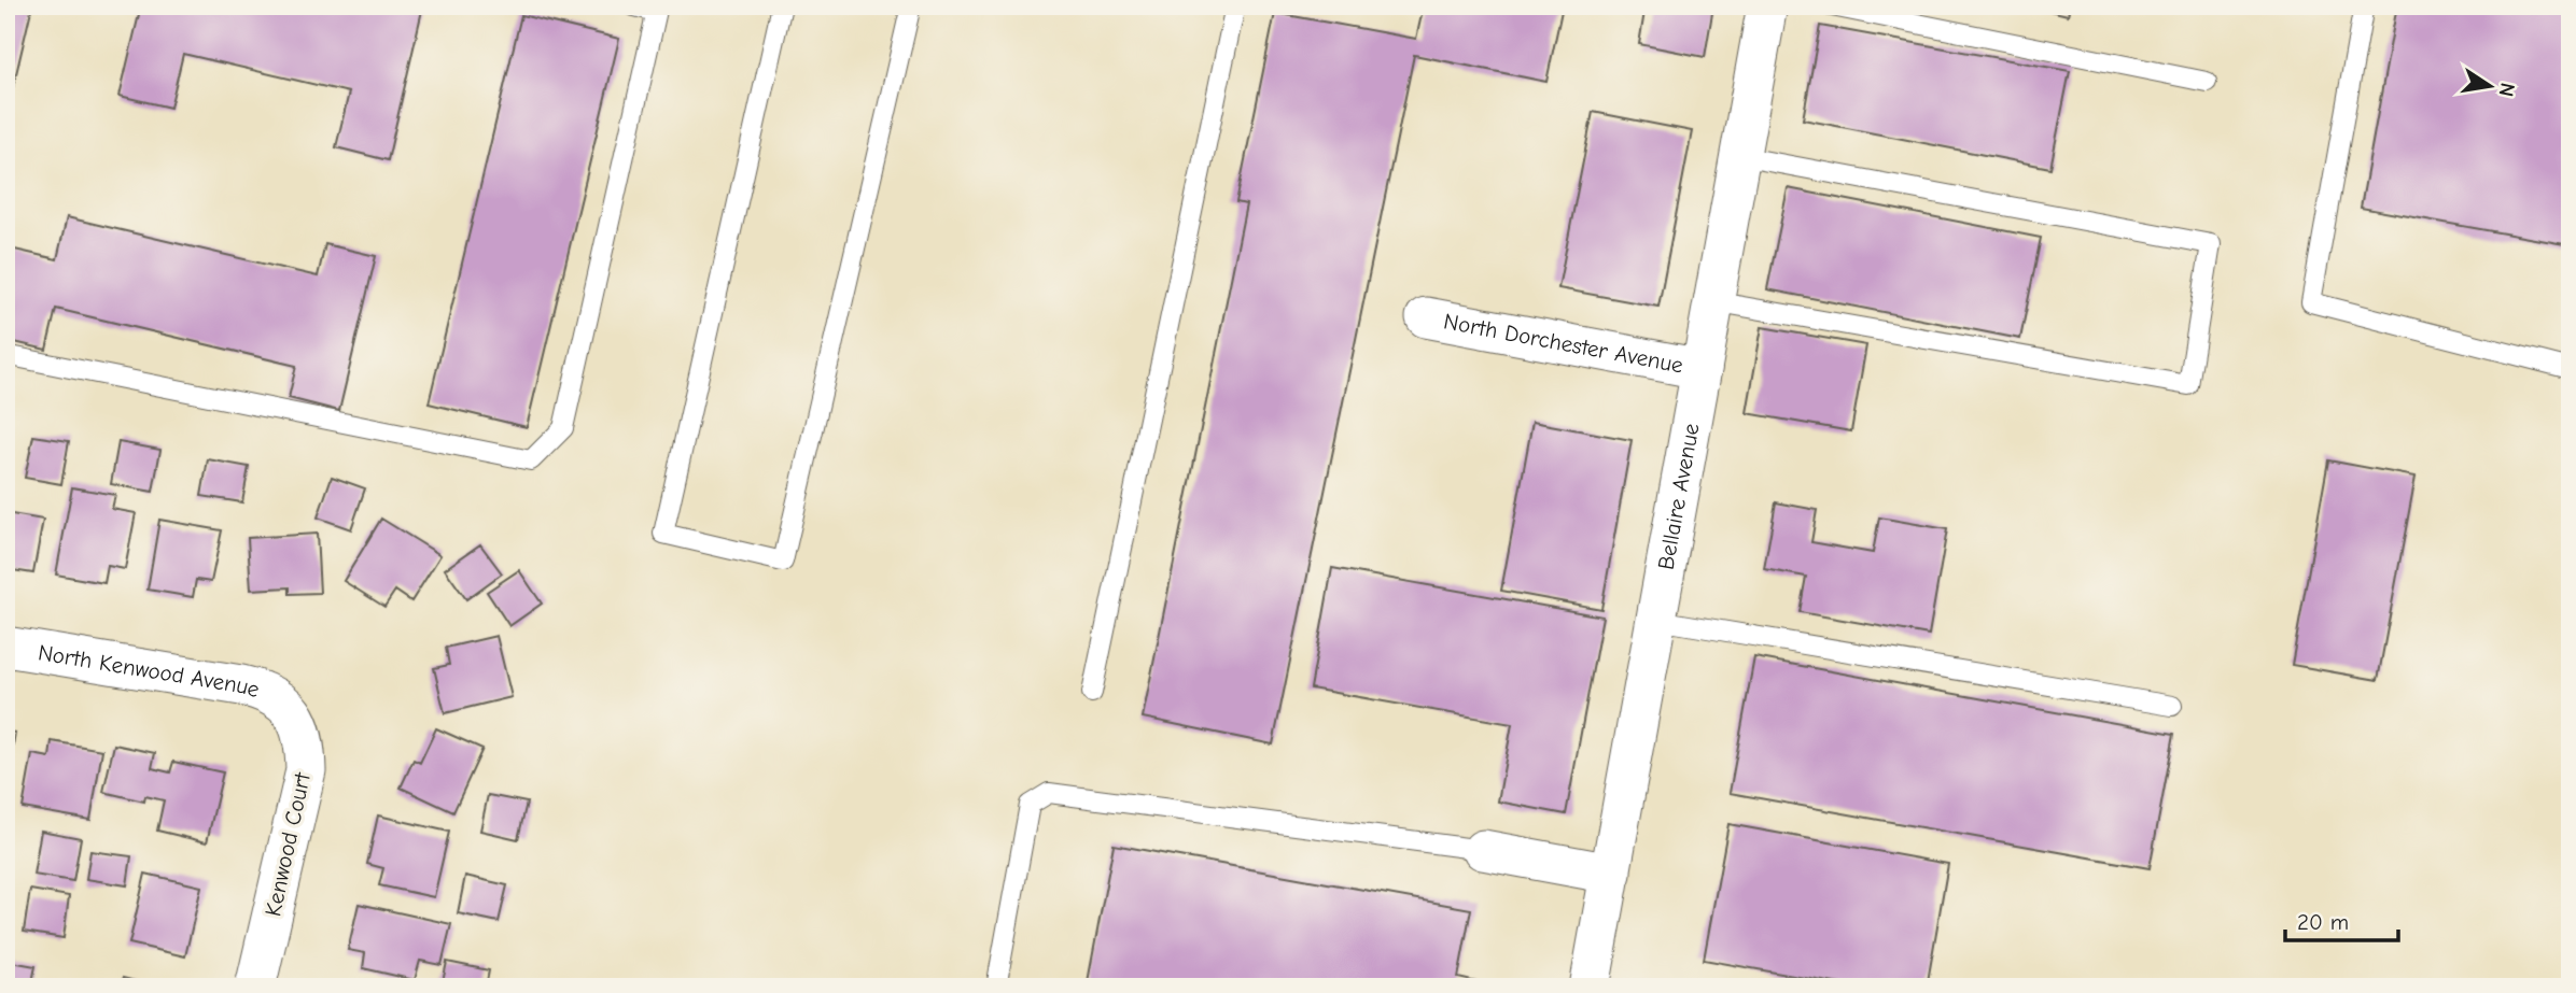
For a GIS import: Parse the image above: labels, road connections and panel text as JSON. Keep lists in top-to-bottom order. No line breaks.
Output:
{"streets":{"street":["North Dorchester Avenue","Bellaire Avenue","North Kenwood Avenue","Kenwood Court"]},"crossings":[["North Dorchester Avenue","Bellaire Avenue"],["North Kenwood Avenue","Kenwood Court"]],"scale_bar":"20 m","north":"right"}
